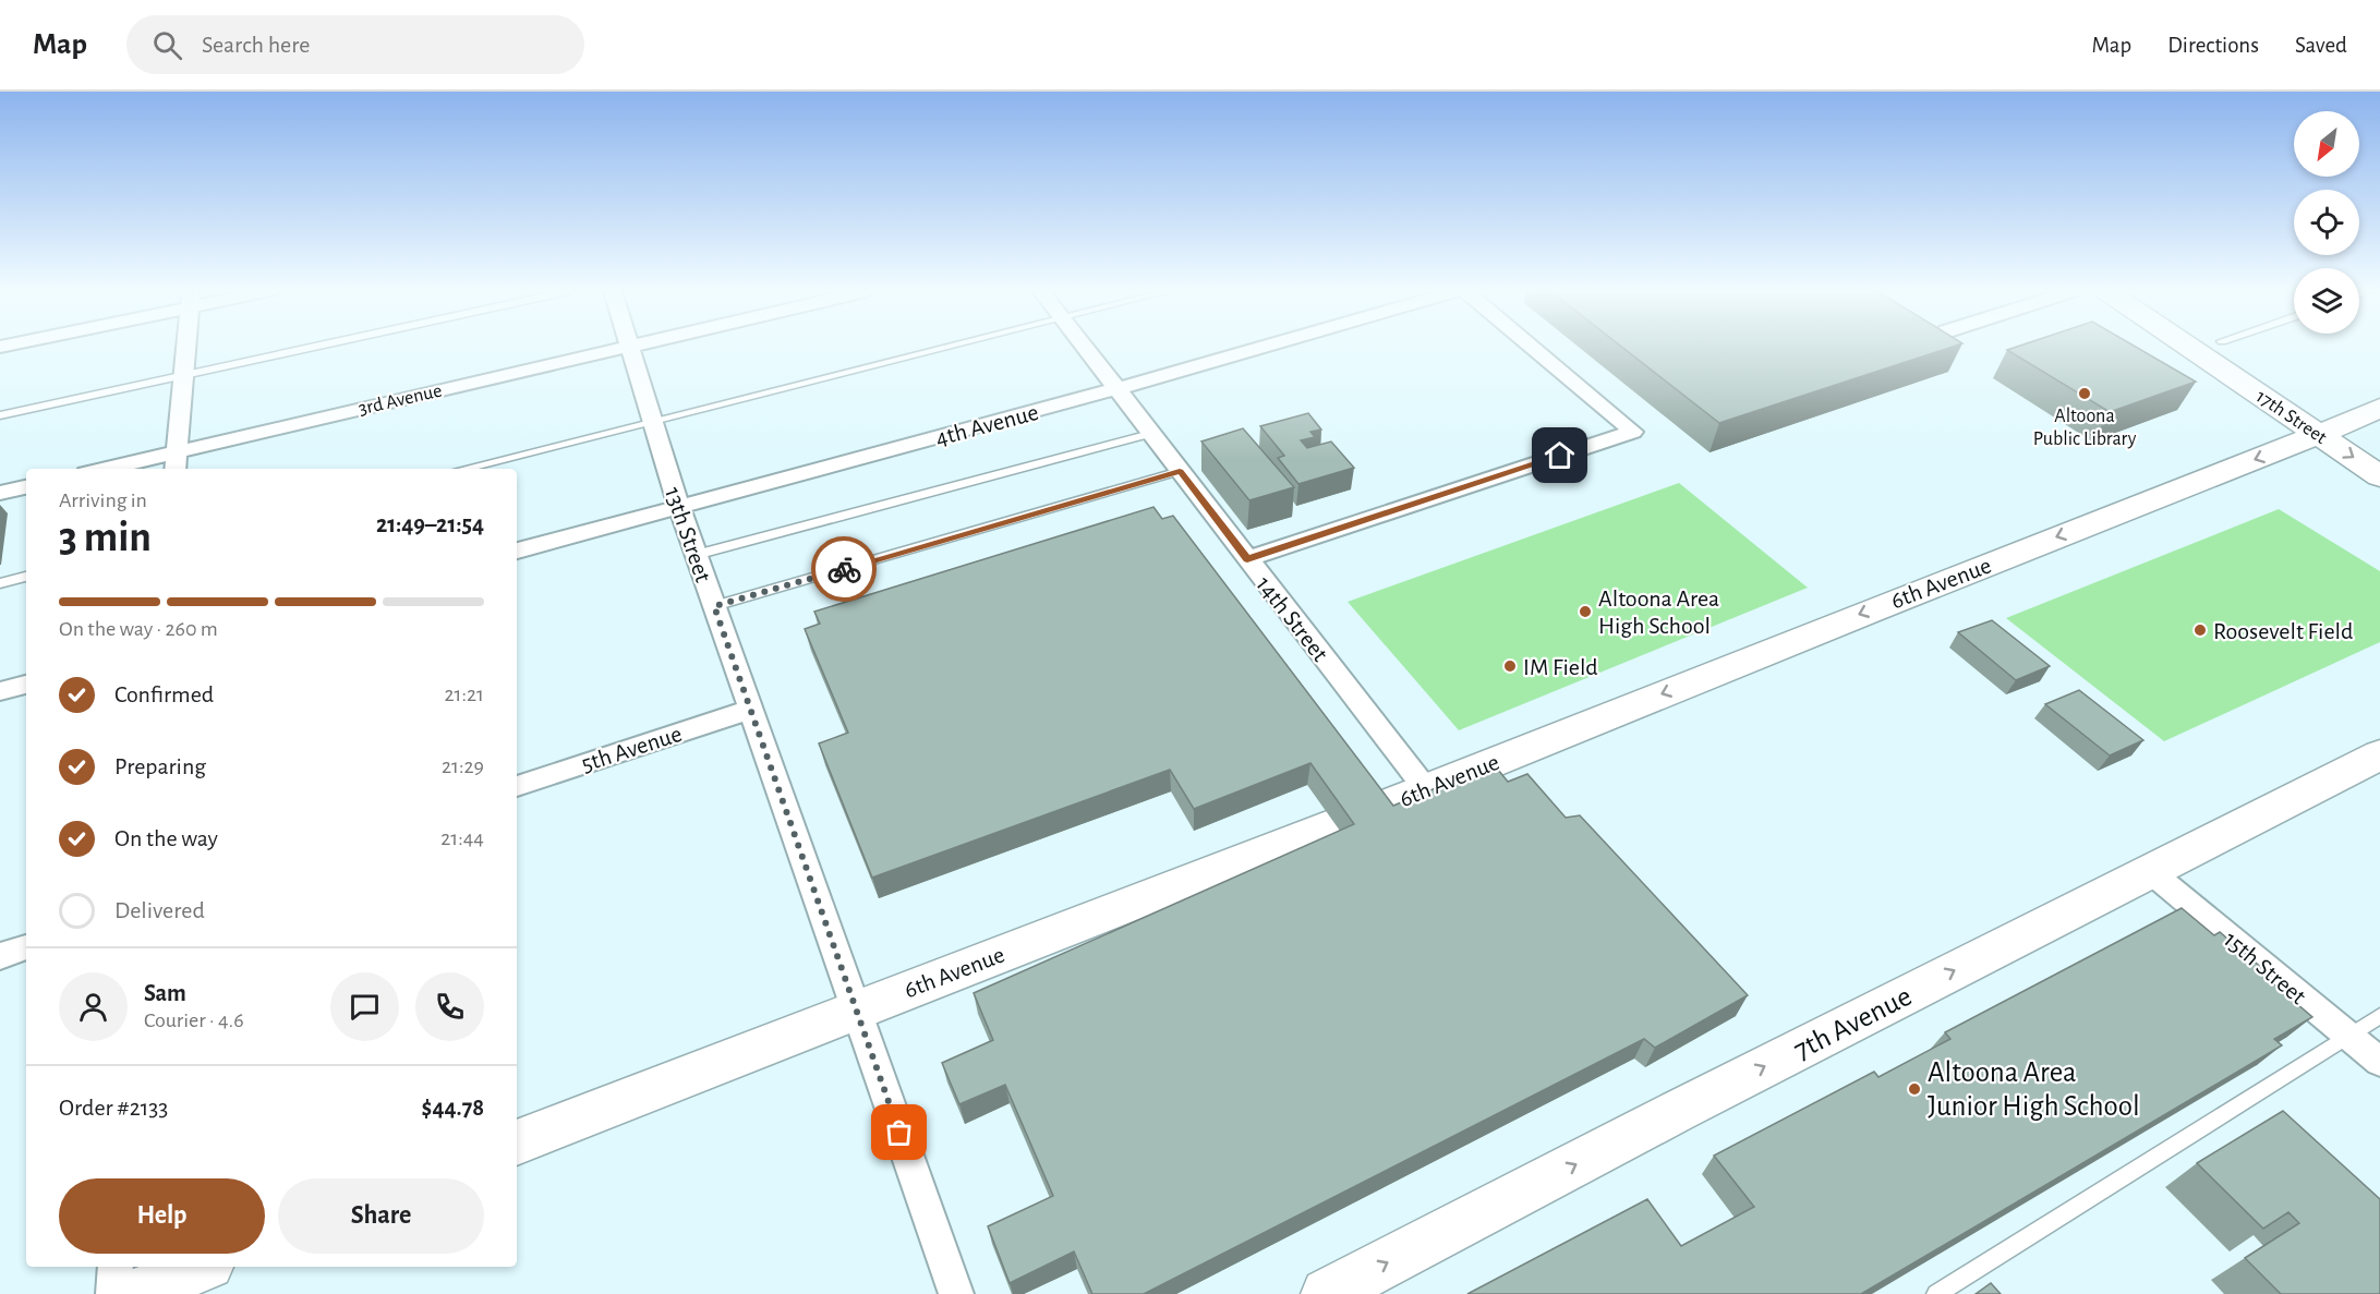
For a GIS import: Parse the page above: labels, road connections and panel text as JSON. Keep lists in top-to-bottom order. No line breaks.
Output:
{"streets":{"main road":["17th Street","6th Avenue","7th Avenue"],"street":["3rd Avenue","4th Avenue","13th Street","14th Street","5th Avenue","15th Street"]},"crossings":[["17th Street","6th Avenue"],["4th Avenue","13th Street"],["4th Avenue","14th Street"],["13th Street","6th Avenue"],["13th Street","5th Avenue"],["6th Avenue","14th Street"],["15th Street","7th Avenue"]],"one_way":["6th Avenue","7th Avenue"],"places":["Altoona Public Library","Altoona Area High School","Roosevelt Field","IM Field","Altoona Area Junior High School"],"north":"bottom left","page":{"header":"Map","search":"Search here","nav":["Map","Directions","Saved"],"heading":["3 min","Arriving in","21:49–21:54"],"panel":["Sam","Courier · 4.6","Order #2133","$44.78"],"bar":"On the way · 260 m","list":[["Confirmed","21:21"],["Preparing","21:29"],["On the way","21:44"],"Delivered"],"buttons":["Help","Share"]}}
